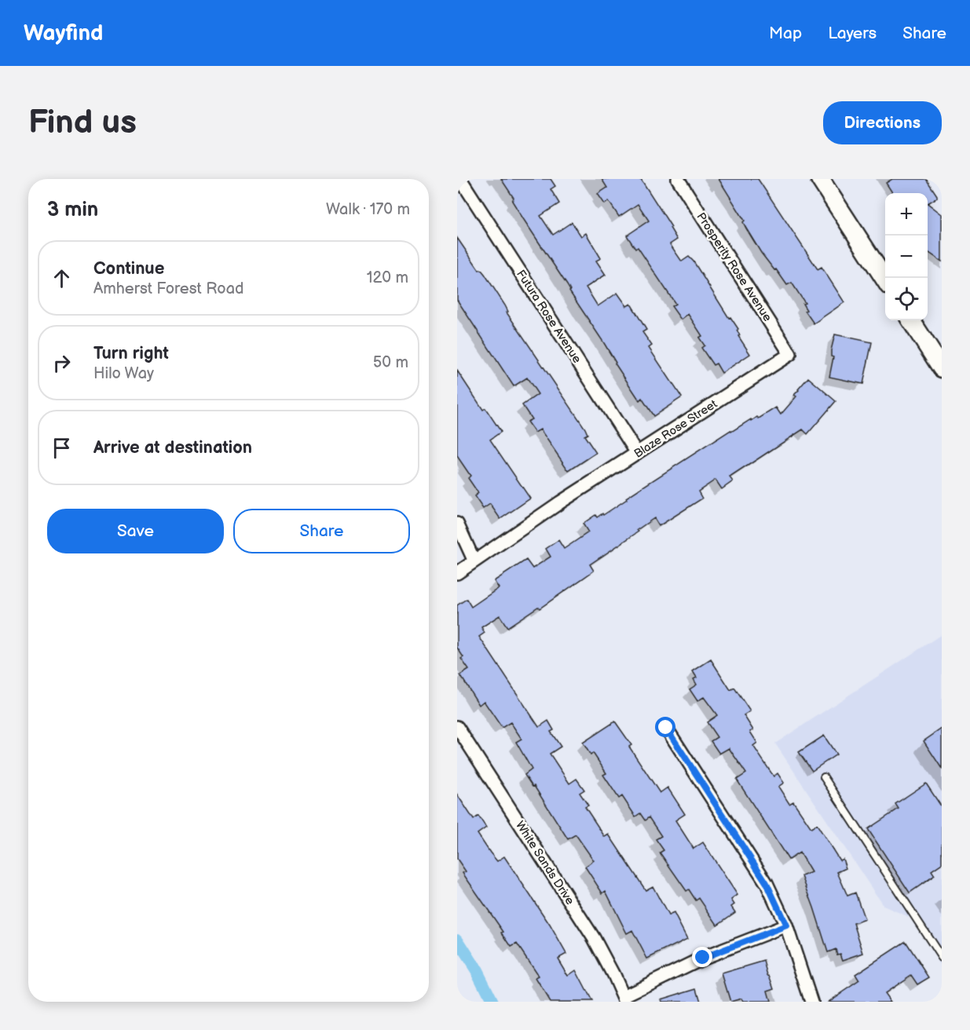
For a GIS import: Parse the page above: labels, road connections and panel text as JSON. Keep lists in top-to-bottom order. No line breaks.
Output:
{"streets":{"street":["Prosperity Rose Avenue","Futura Rose Avenue","Blaze Rose Street","White Sands Drive"]},"crossings":[["Prosperity Rose Avenue","Blaze Rose Street"],["Futura Rose Avenue","Blaze Rose Street"]],"page":{"header":"Wayfind","nav":["Map","Layers","Share"],"buttons":["Directions",["Save","Share"]],"title":"Find us","heading":["3 min","Walk · 170 m"],"map_buttons":["+","−"],"list":[["Continue","Amherst Forest Road","120 m"],["Turn right","Hilo Way","50 m"],"Arrive at destination"]}}
